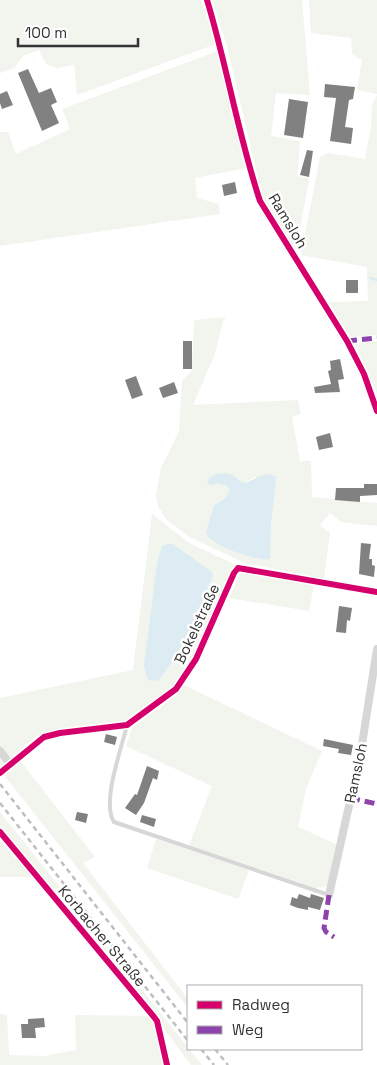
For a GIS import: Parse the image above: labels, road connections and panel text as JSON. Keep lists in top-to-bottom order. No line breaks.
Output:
{"streets":{"street":["Ramsloh","Bokelstraße","Korbacher Straße"]},"legend":["Radweg","Weg"],"scale_bar":"100 m"}
